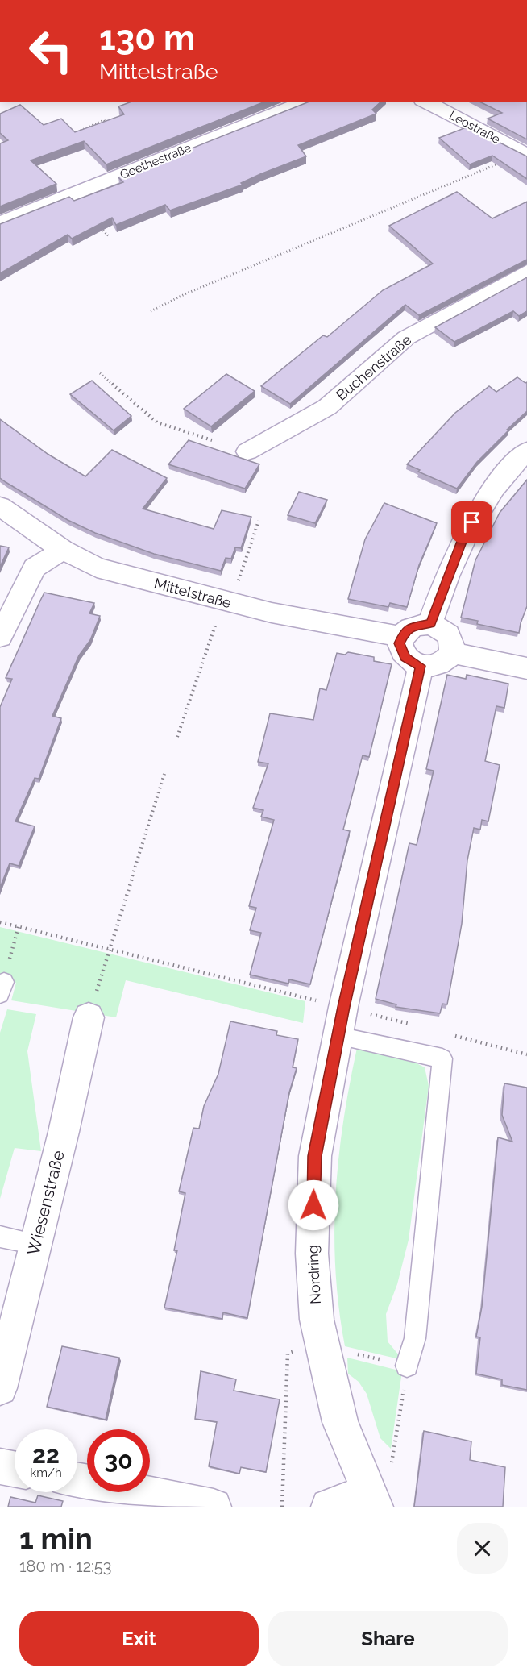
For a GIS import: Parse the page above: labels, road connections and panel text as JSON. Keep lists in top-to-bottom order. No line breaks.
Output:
{"streets":{"street":["Leostraße","Goethestraße","Buchenstraße","Mittelstraße","Wiesenstraße","Nordring"]},"crossings":[["Mittelstraße","Nordring"]],"page":{"turn":["130 m","Mittelstraße"],"speed":"22 km/h","limit":"30","heading":["1 min","180 m · 12:53"],"buttons":["Exit","Share"]}}
